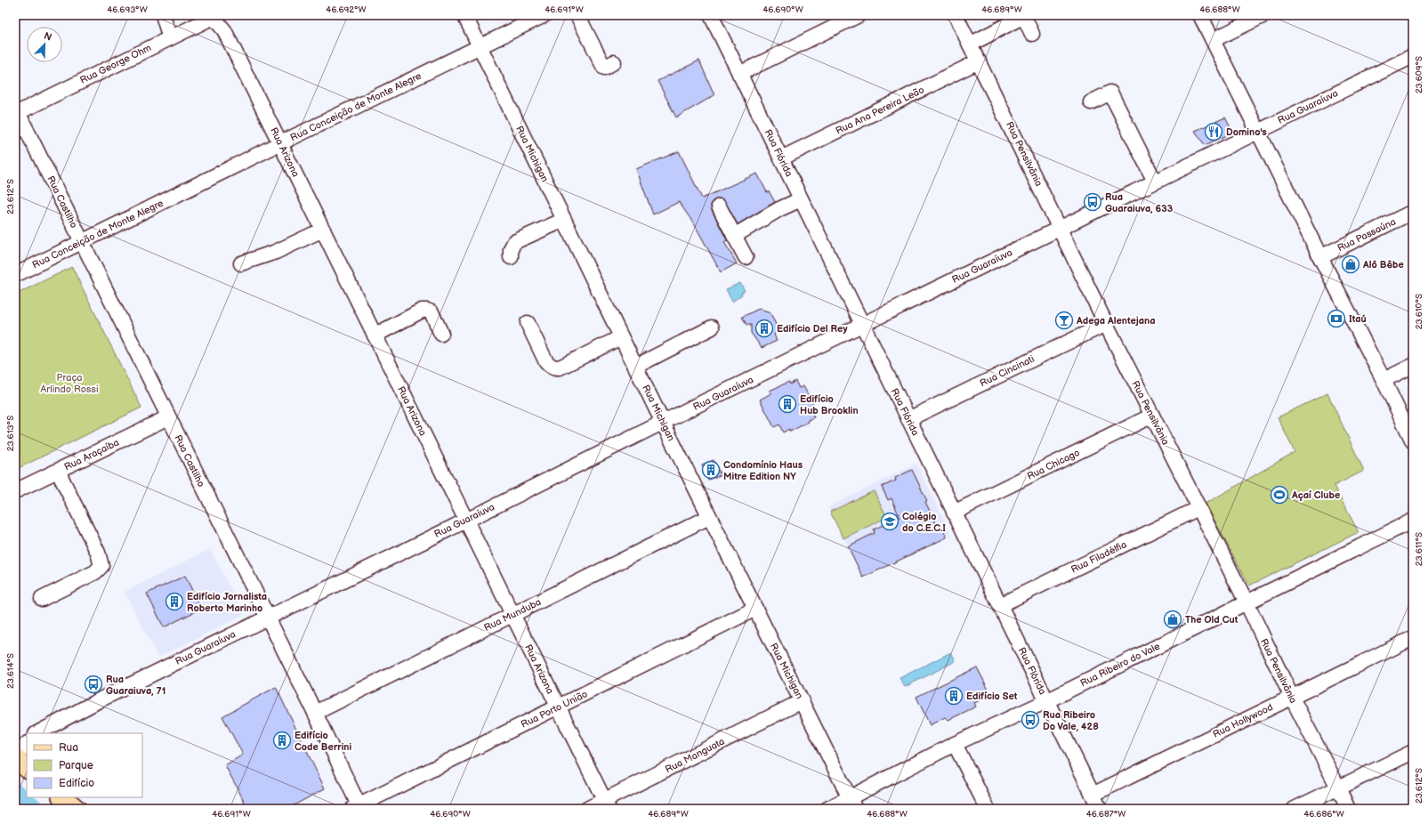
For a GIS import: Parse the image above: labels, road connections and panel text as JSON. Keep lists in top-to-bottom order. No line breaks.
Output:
{"streets":{"street":["Rua George Ohm","Rua Conceição de Monte Alegre","Rua Guaraíuva","Rua Ana Pereira Leão","Rua Arizona","Rua Flórida","Rua Michigan","Rua Pensilvânia","Rua Castilho","Rua Passaúna","Rua Cincinati","Rua Araçaíba","Rua Chicago","Rua Filadélfia","Rua Munduba","Rua Ribeiro do Vale","Rua Porto União","Rua Hollywood","Rua Manguata"]},"crossings":[["Rua George Ohm","Rua Arizona"],["Rua George Ohm","Rua Castilho"],["Rua Conceição de Monte Alegre","Rua Arizona"],["Rua Conceição de Monte Alegre","Rua Michigan"],["Rua Conceição de Monte Alegre","Rua Castilho"],["Rua Guaraíuva","Rua Arizona"],["Rua Guaraíuva","Rua Flórida"],["Rua Guaraíuva","Rua Michigan"],["Rua Guaraíuva","Rua Pensilvânia"],["Rua Guaraíuva","Rua Castilho"],["Rua Ana Pereira Leão","Rua Flórida"],["Rua Ana Pereira Leão","Rua Pensilvânia"],["Rua Arizona","Rua Munduba"],["Rua Arizona","Rua Porto União"],["Rua Arizona","Rua Manguata"],["Rua Flórida","Rua Cincinati"],["Rua Flórida","Rua Chicago"],["Rua Flórida","Rua Filadélfia"],["Rua Flórida","Rua Ribeiro do Vale"],["Rua Flórida","Rua Hollywood"],["Rua Michigan","Rua Munduba"],["Rua Michigan","Rua Ribeiro do Vale"],["Rua Michigan","Rua Porto União"],["Rua Michigan","Rua Manguata"],["Rua Pensilvânia","Rua Cincinati"],["Rua Pensilvânia","Rua Chicago"],["Rua Pensilvânia","Rua Filadélfia"],["Rua Pensilvânia","Rua Ribeiro do Vale"],["Rua Pensilvânia","Rua Hollywood"],["Rua Castilho","Rua Araçaíba"],["Rua Castilho","Rua Munduba"],["Rua Castilho","Rua Porto União"]],"parks":["Praça Arlindo Rossi"],"places":{"restaurant":["Domino's"],"bus stop":["Rua Guaraiuva, 633","Rua Guaraiuva, 71","Rua Ribeiro Do Vale, 428"],"shop":["Alô Bêbe","The Old Cut"],"bank":["Itaú"],"bar":["Adega Alentejana"],"building":["Edifício Del Rey","Edifício Hub Brooklin","Condomínio Haus Mitre Edition NY","Edifício Jornalista Roberto Marinho","Edifício Set","Edifício Code Berrini"],"sports":["Açaí Clube"],"school or university":["Colégio do C.E.C.I"]},"legend":["Rua","Parque","Edifício"],"north":"top right","coordinates":["46.693°W","46.692°W","46.691°W","46.690°W","46.689°W","46.688°W","23.609°S","23.612°S","23.610°S","23.613°S","23.611°S","23.614°S","46.687°W","46.686°W"]}
